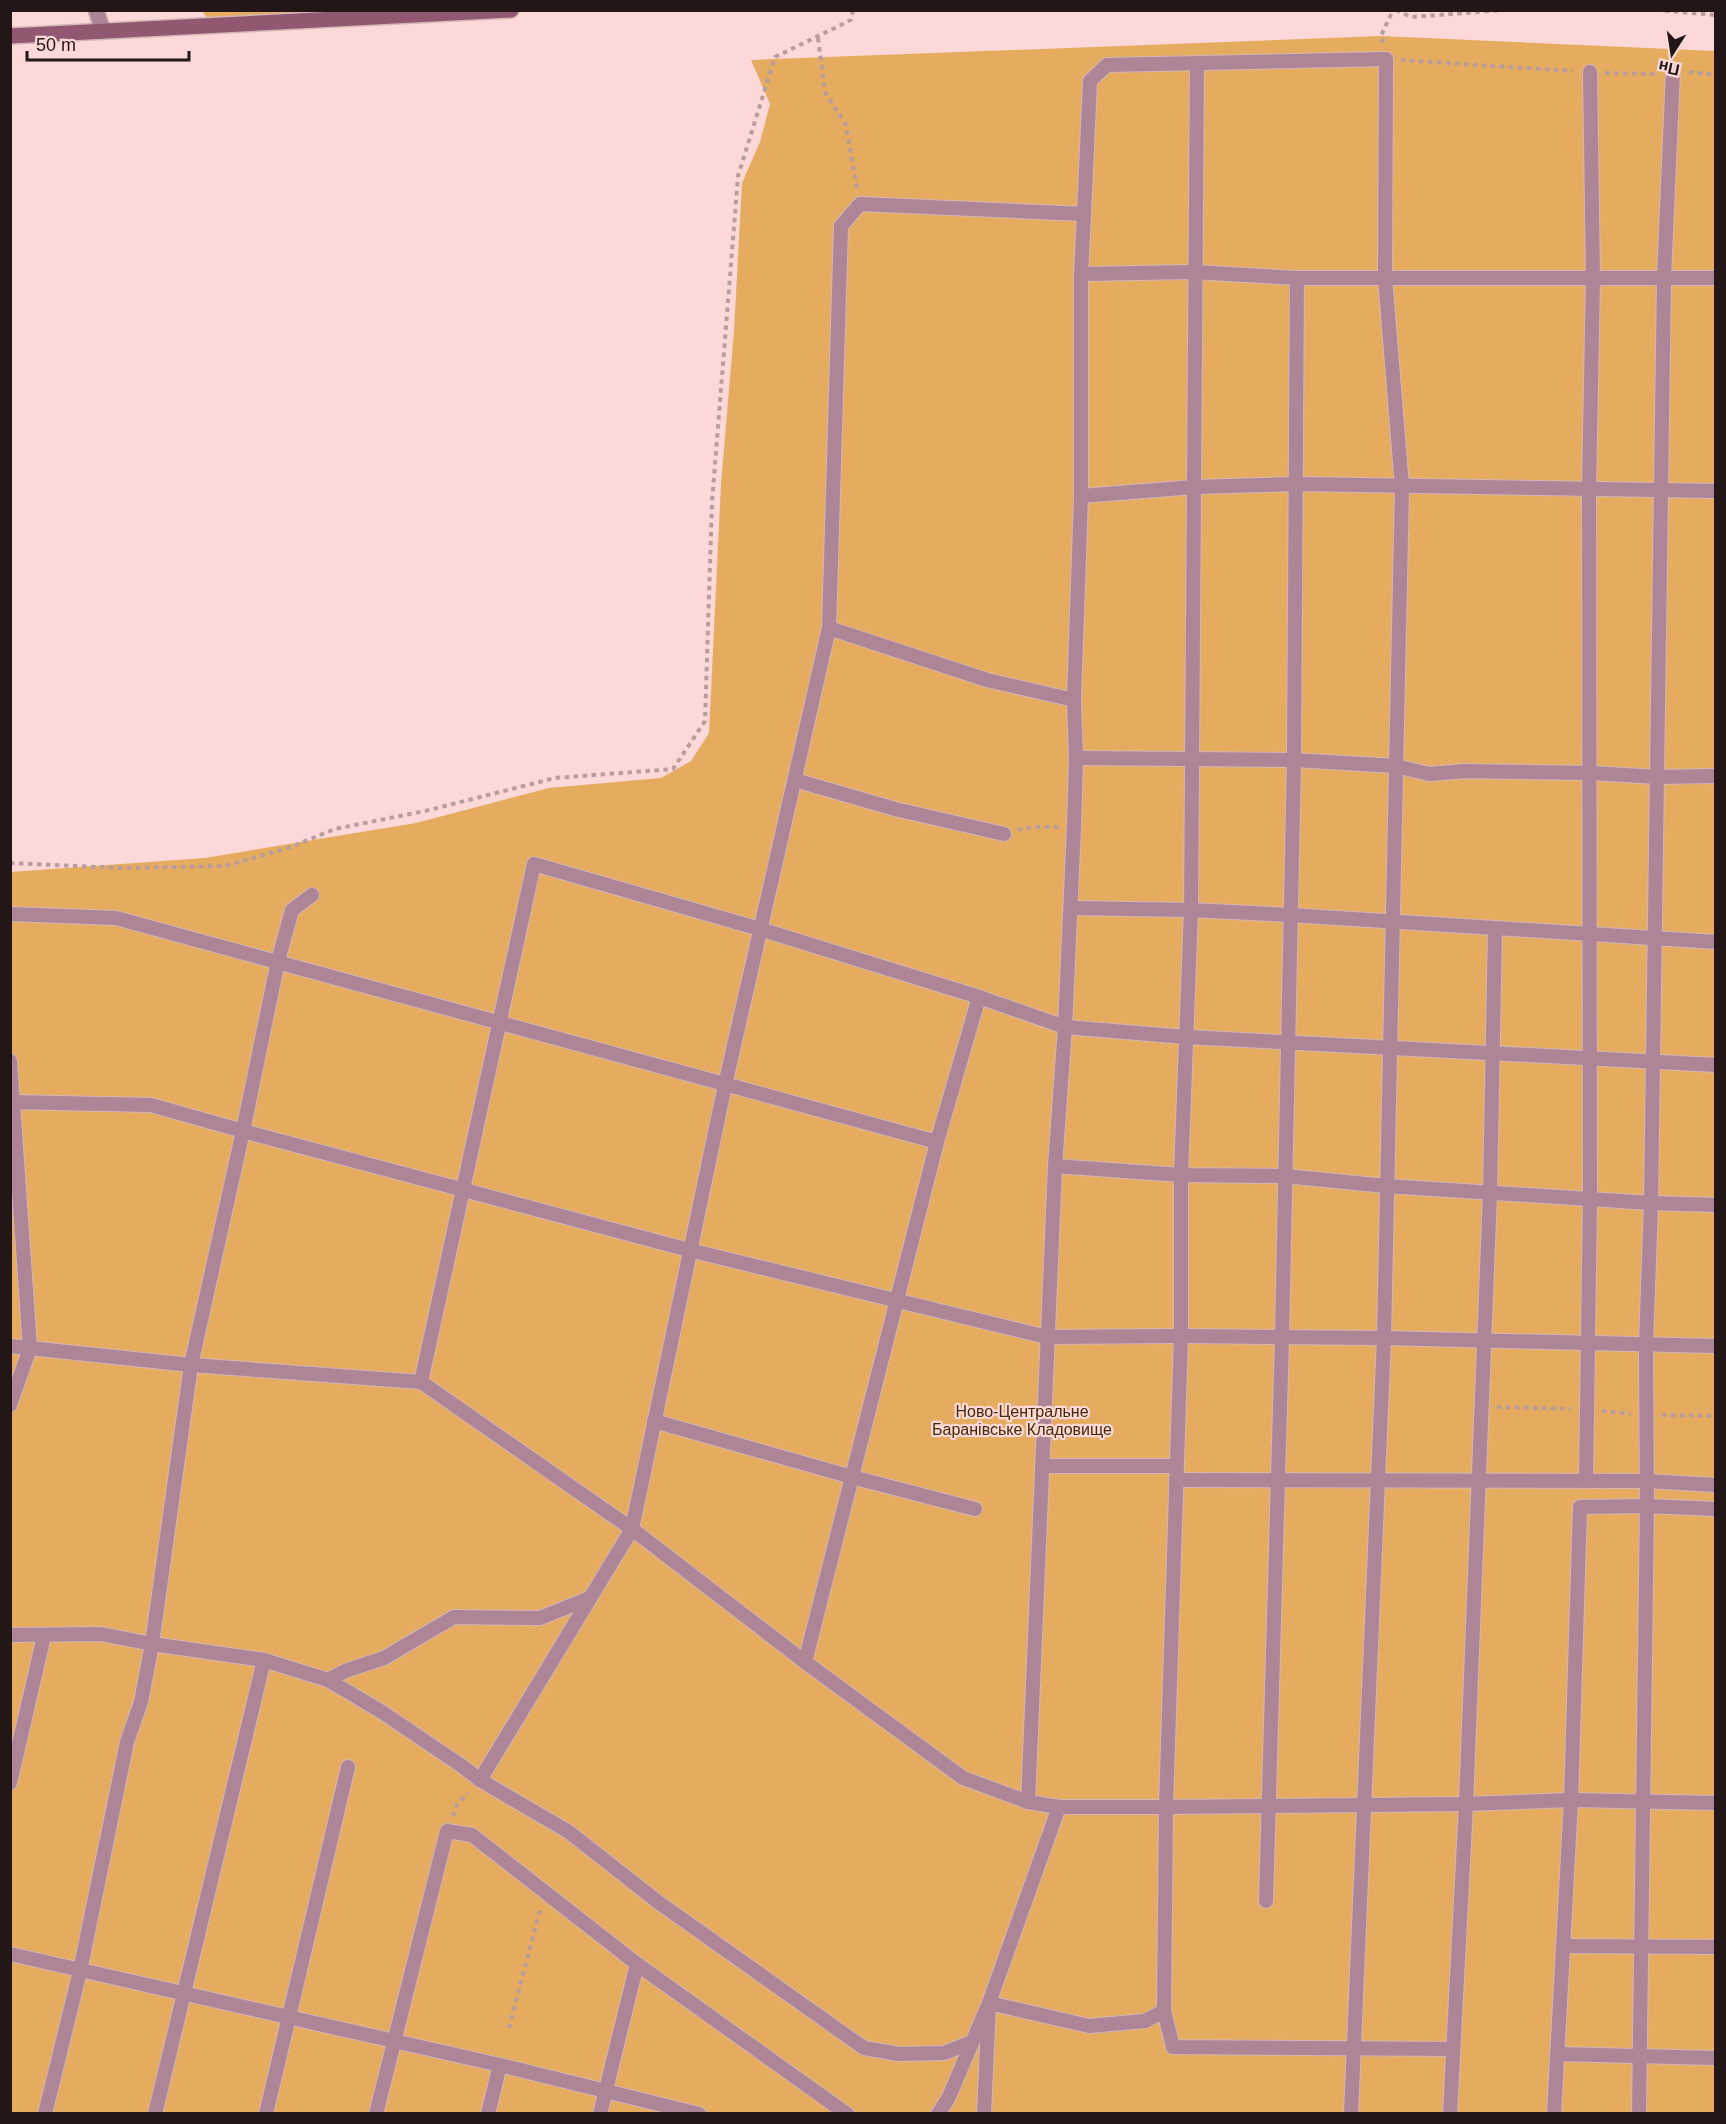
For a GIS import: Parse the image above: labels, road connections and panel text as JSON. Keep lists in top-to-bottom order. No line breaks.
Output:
{"parks":["Ново-Центральне Баранівське Кладовище"],"scale_bar":"50 m","north":"bottom"}
